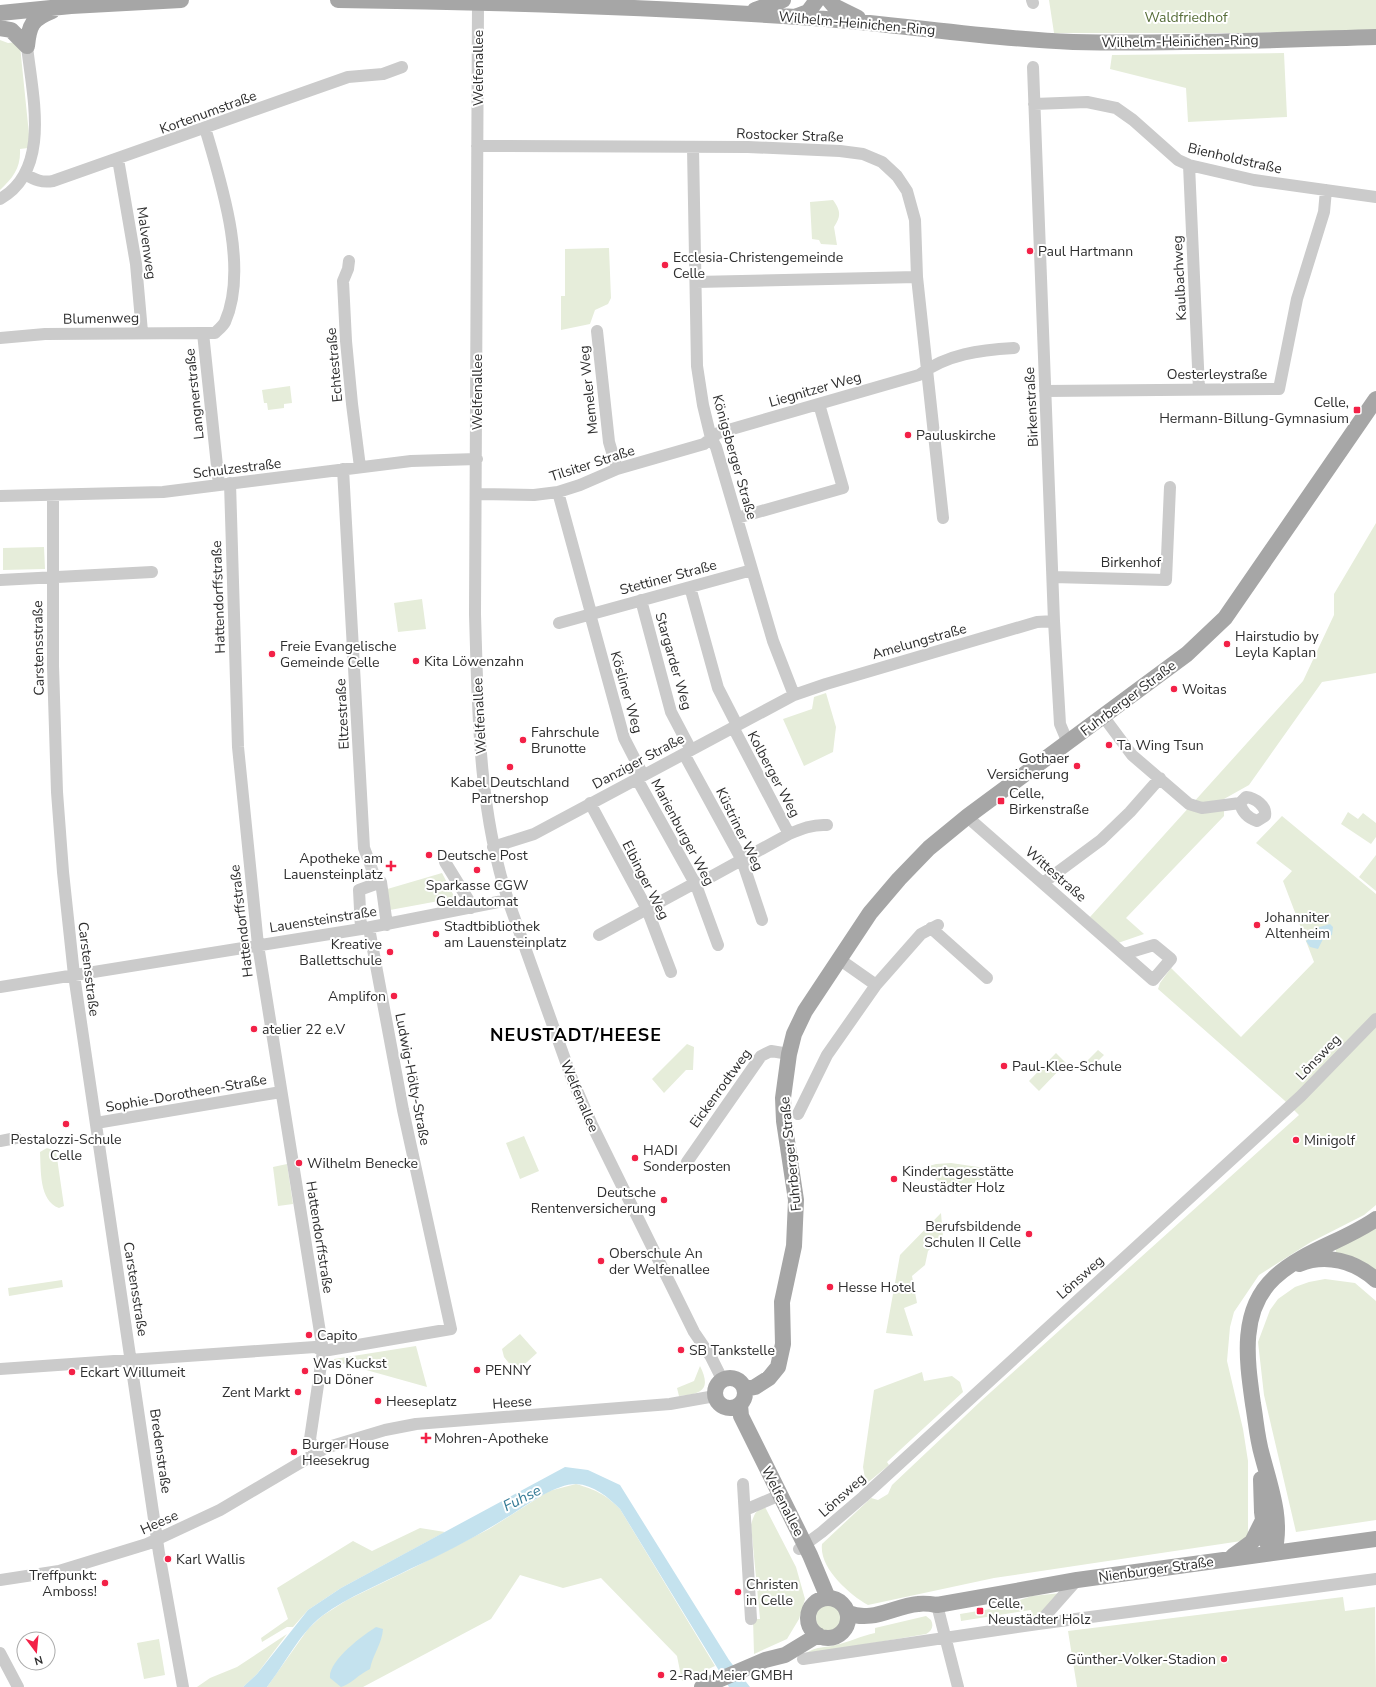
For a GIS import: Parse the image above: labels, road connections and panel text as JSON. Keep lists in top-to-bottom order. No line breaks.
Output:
{"streets":{"main road":["Wilhelm-Heinichen-Ring","Welfenallee","Fuhrberger Straße","Nienburger Straße"],"street":["Kortenumstraße","Rostocker Straße","Bienholdstraße","Malvenweg","Kaulbachweg","Blumenweg","Echtestraße","Oesterleystraße","Liegnitzer Weg","Memeler Weg","Langnerstraße","Birkenstraße","Königsberger Straße","Tilsiter Straße","Schulzestraße","Birkenhof","Stettiner Straße","Hattendorffstraße","Amelungstraße","Carstensstraße","Stargarder Weg","Kösliner Weg","Eltzestraße","Danziger Straße","Kolberger Weg","Küstriner Weg","Marienburger Weg","Wittestraße","Elbinger Weg","Lauensteinstraße","Lönsweg","Ludwig-Hölty-Straße","Eickenrodtweg","Sophie-Dorotheen-Straße","Heese","Bredenstraße"]},"crossings":[["Wilhelm-Heinichen-Ring","Welfenallee"],["Welfenallee","Rostocker Straße"],["Welfenallee","Tilsiter Straße"],["Welfenallee","Schulzestraße"],["Welfenallee","Fuhrberger Straße"],["Welfenallee","Danziger Straße"],["Welfenallee","Lauensteinstraße"],["Welfenallee","Lönsweg"],["Welfenallee","Heese"],["Welfenallee","Nienburger Straße"],["Kortenumstraße","Malvenweg"],["Kortenumstraße","Langnerstraße"],["Rostocker Straße","Liegnitzer Weg"],["Rostocker Straße","Königsberger Straße"],["Bienholdstraße","Kaulbachweg"],["Bienholdstraße","Oesterleystraße"],["Bienholdstraße","Birkenstraße"],["Malvenweg","Blumenweg"],["Kaulbachweg","Oesterleystraße"],["Blumenweg","Langnerstraße"],["Echtestraße","Schulzestraße"],["Oesterleystraße","Birkenstraße"],["Liegnitzer Weg","Königsberger Straße"],["Liegnitzer Weg","Tilsiter Straße"],["Memeler Weg","Tilsiter Straße"],["Langnerstraße","Schulzestraße"],["Langnerstraße","Hattendorffstraße"],["Birkenstraße","Birkenhof"],["Birkenstraße","Amelungstraße"],["Birkenstraße","Fuhrberger Straße"],["Königsberger Straße","Tilsiter Straße"],["Königsberger Straße","Stettiner Straße"],["Königsberger Straße","Amelungstraße"],["Königsberger Straße","Danziger Straße"],["Schulzestraße","Hattendorffstraße"],["Schulzestraße","Carstensstraße"],["Schulzestraße","Eltzestraße"],["Stettiner Straße","Stargarder Weg"],["Stettiner Straße","Kösliner Weg"],["Stettiner Straße","Kolberger Weg"],["Hattendorffstraße","Lauensteinstraße"],["Hattendorffstraße","Ludwig-Hölty-Straße"],["Hattendorffstraße","Sophie-Dorotheen-Straße"],["Amelungstraße","Danziger Straße"],["Carstensstraße","Lauensteinstraße"],["Carstensstraße","Sophie-Dorotheen-Straße"],["Carstensstraße","Bredenstraße"],["Stargarder Weg","Danziger Straße"],["Stargarder Weg","Küstriner Weg"],["Kösliner Weg","Danziger Straße"],["Kösliner Weg","Marienburger Weg"],["Fuhrberger Straße","Wittestraße"],["Fuhrberger Straße","Eickenrodtweg"],["Fuhrberger Straße","Heese"],["Danziger Straße","Kolberger Weg"],["Danziger Straße","Küstriner Weg"],["Danziger Straße","Marienburger Weg"],["Danziger Straße","Elbinger Weg"],["Lauensteinstraße","Ludwig-Hölty-Straße"],["Heese","Bredenstraße"]],"districts":["NEUSTADT/HEESE"],"water":["Fuhse"],"parks":["Waldfriedhof"],"places":{"other":["Paul Hartmann","Ecclesia-Christengemeinde Celle","Pauluskirche","Hairstudio by Leyla Kaplan","Freie Evangelische Gemeinde Celle","Kita Löwenzahn","Woitas","Fahrschule Brunotte","Ta Wing Tsun","Gothaer Versicherung","Kabel Deutschland Partnershop","Deutsche Post","Sparkasse CGW Geldautomat","Johanniter Altenheim","Stadtbibliothek am Lauensteinplatz","Kreative Ballettschule","Amplifon","atelier 22 e.V","Paul-Klee-Schule","Pestalozzi-Schule Celle","Minigolf","HADI Sonderposten","Wilhelm Benecke","Kindertagesstätte Neustädter Holz","Deutsche Rentenversicherung","Berufsbildende Schulen II Celle","Oberschule An der Welfenallee","Hesse Hotel","Capito","SB Tankstelle","PENNY","Was Kuckst Du Döner","Eckart Willumeit","Zent Markt","Heeseplatz","Burger House Heesekrug","Karl Wallis","Treffpunkt: Amboss!","Christen in Celle","Günther-Volker-Stadion","2-Rad Meier GMBH"],"transit":["Celle, Hermann-Billung-Gymnasium","Celle, Birkenstraße","Celle, Neustädter Holz"],"health":["Apotheke am Lauensteinplatz","Mohren-Apotheke"]},"north":"bottom"}
